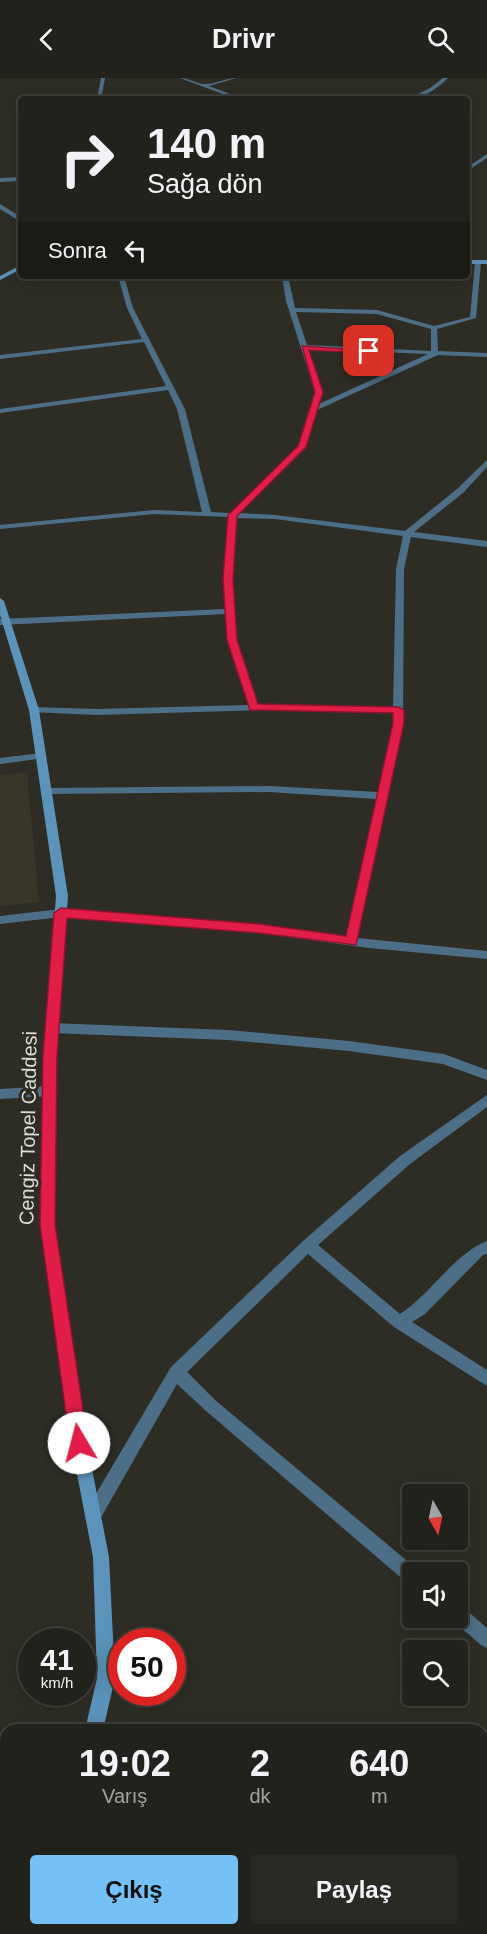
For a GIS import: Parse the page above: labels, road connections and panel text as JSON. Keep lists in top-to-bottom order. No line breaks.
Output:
{"streets":{"main road":["Cengiz Topel Caddesi"]},"north":"bottom","page":{"header":"Drivr","turn":["140 m","Sağa dön"],"then":"Sonra","speed":"41 km/h","limit":"50","eta":["19:02","Varış","2","dk","640","m"],"buttons":["Çıkış","Paylaş"]}}
